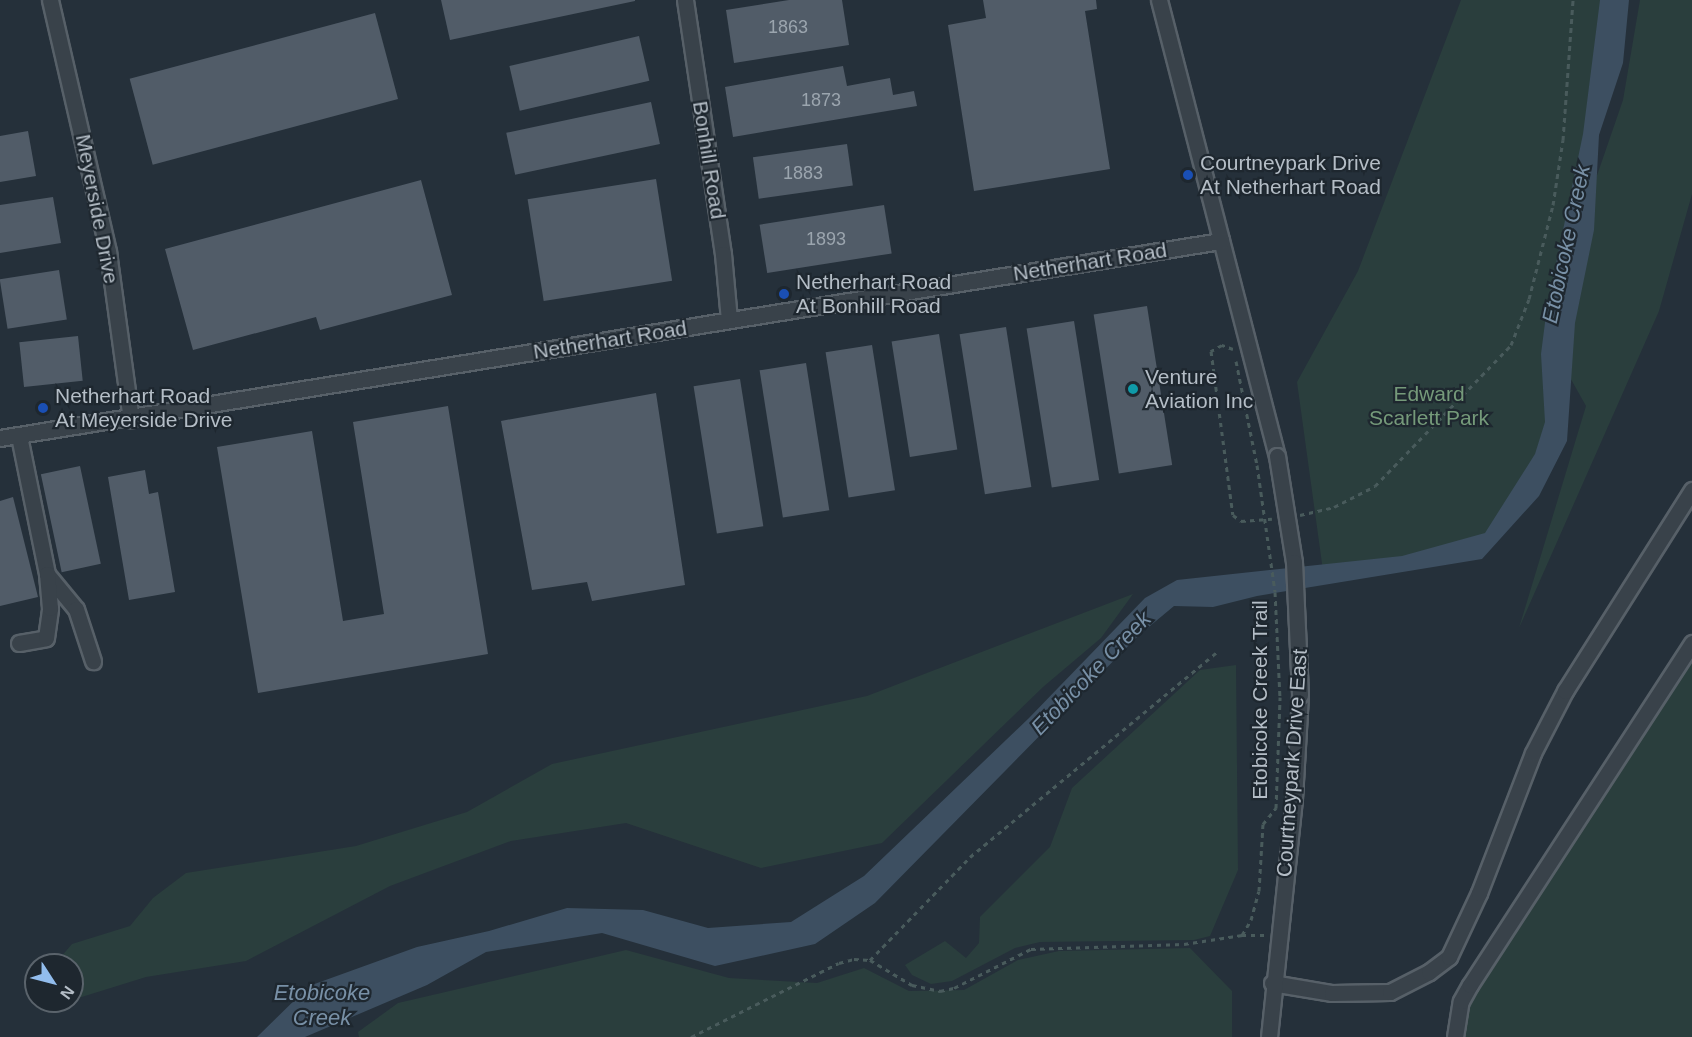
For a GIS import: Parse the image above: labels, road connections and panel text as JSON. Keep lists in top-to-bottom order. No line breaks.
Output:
{"streets":{"street":["Bonhill Road","Meyerside Drive","Netherhart Road","Courtneypark Drive East"],"path":["Etobicoke Creek Trail"]},"crossings":[["Bonhill Road","Netherhart Road"],["Meyerside Drive","Netherhart Road"],["Netherhart Road","Courtneypark Drive East"]],"water":["Etobicoke Creek"],"parks":["Edward Scarlett Park"],"places":["Courtneypark Drive At Netherhart Road","Netherhart Road At Bonhill Road","Venture Aviation Inc","Netherhart Road At Meyerside Drive"],"house_numbers":["1863","1873","1883","1893"],"north":"bottom right"}
